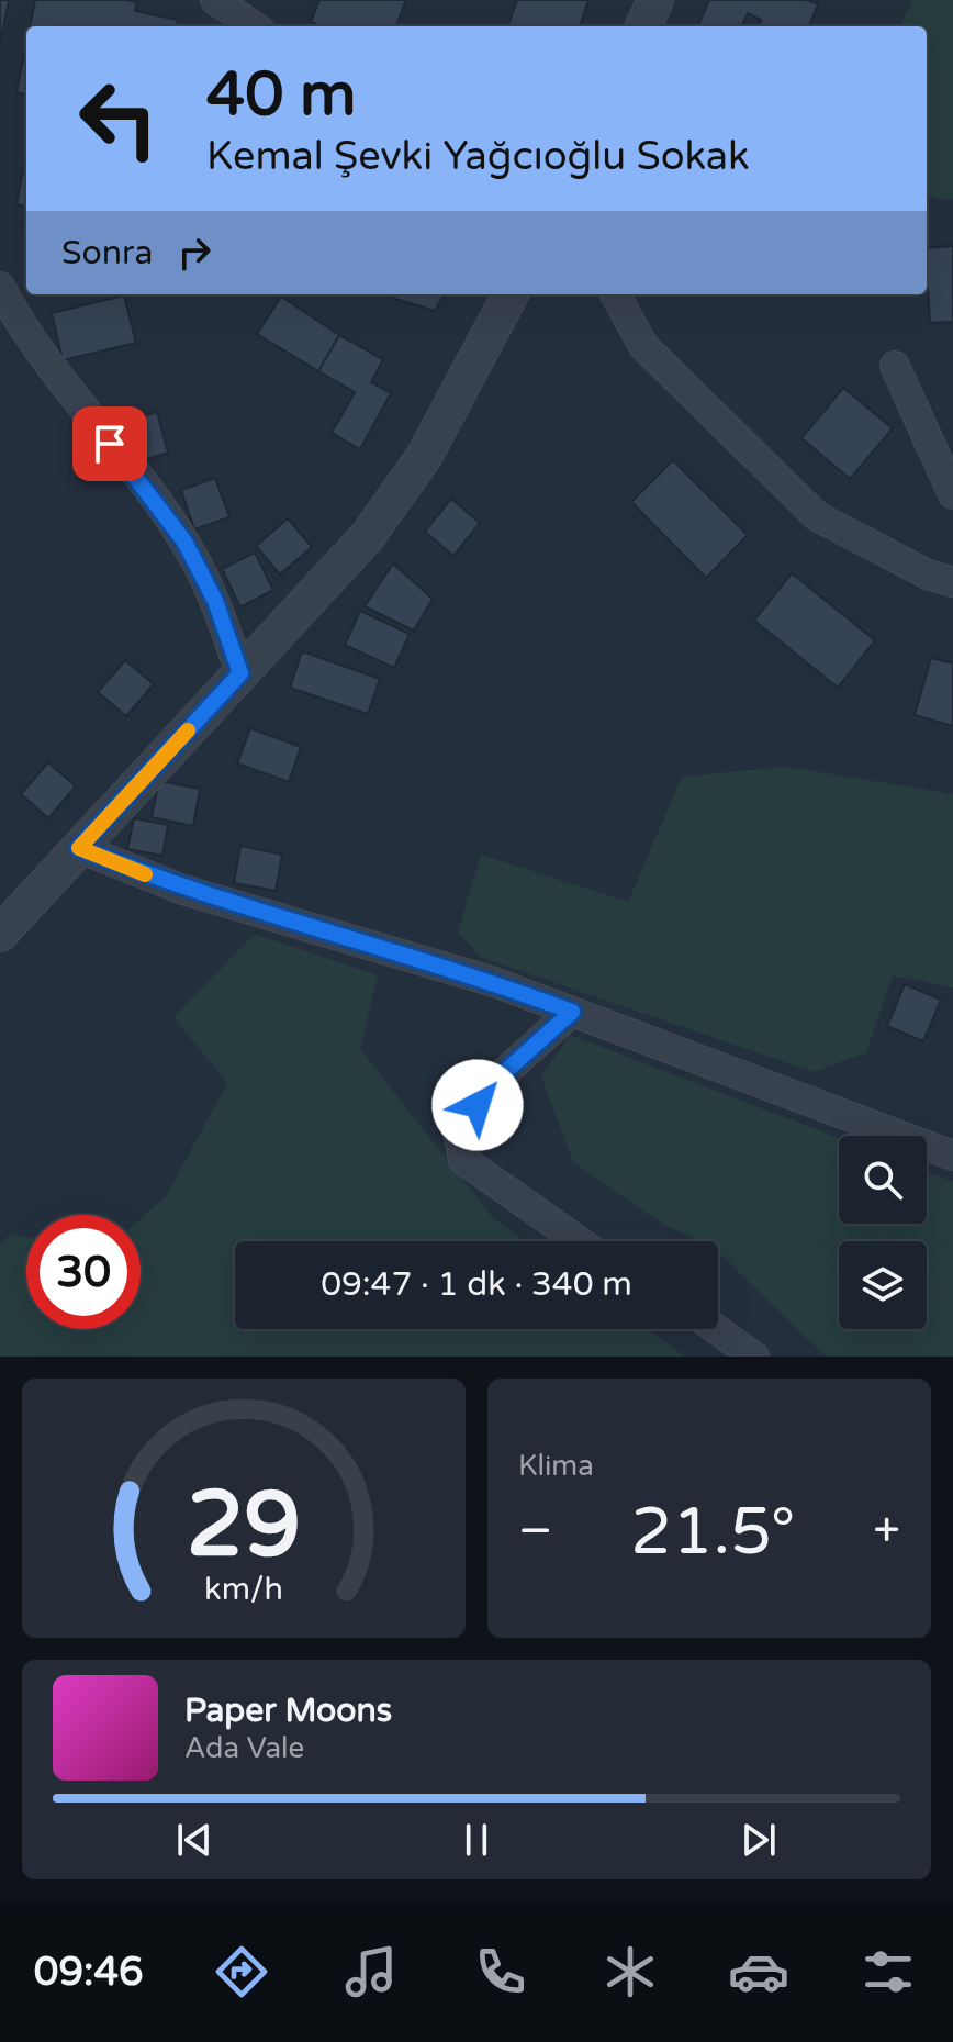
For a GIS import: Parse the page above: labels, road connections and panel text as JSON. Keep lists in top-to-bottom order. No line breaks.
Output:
{"page":{"turn":["40 m","Kemal Şevki Yağcıoğlu Sokak"],"then":"Sonra","limit":"30","trip":"09:47 · 1 dk · 340 m","tile":"Klima","heat":["−","21.5°","+"],"song":["Paper Moons","Ada Vale"],"tabs":"09:46","gauge":["29","km/h"]}}
